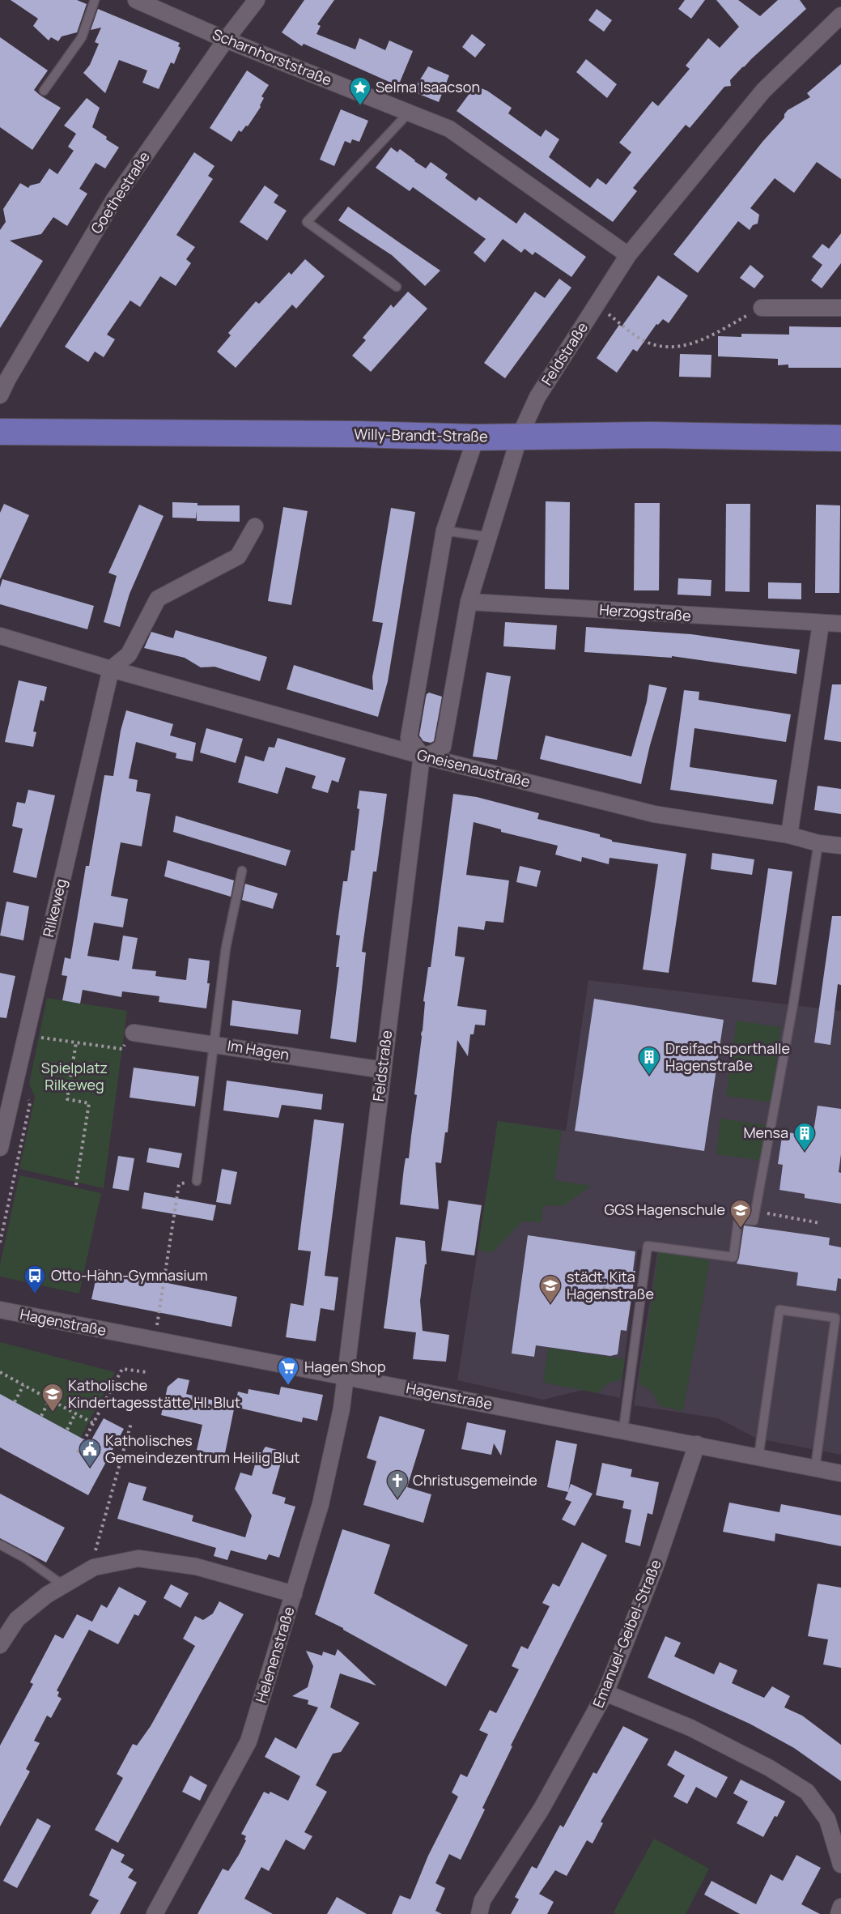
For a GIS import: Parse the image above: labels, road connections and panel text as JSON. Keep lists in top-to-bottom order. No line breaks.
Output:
{"streets":{"main road":["Willy-Brandt-Straße"],"street":["Scharnhorststraße","Goethestraße","Feldstraße","Herzogstraße","Gneisenaustraße","Rilkeweg","Im Hagen","Hagenstraße","Emanuel-Geibel-Straße","Helenenstraße"]},"crossings":[["Scharnhorststraße","Goethestraße"],["Scharnhorststraße","Feldstraße"],["Feldstraße","Willy-Brandt-Straße"],["Feldstraße","Herzogstraße"],["Feldstraße","Gneisenaustraße"],["Feldstraße","Im Hagen"],["Feldstraße","Hagenstraße"],["Feldstraße","Helenenstraße"],["Gneisenaustraße","Rilkeweg"],["Hagenstraße","Emanuel-Geibel-Straße"],["Hagenstraße","Helenenstraße"]],"parks":["Spielplatz Rilkeweg"],"places":{"place":["Selma Isaacson"],"building":["Dreifachsporthalle Hagenstraße","Mensa"],"school or university":["GGS Hagenschule","städt. Kita Hagenstraße","Katholische Kindertagesstätte Hl. Blut"],"bus stop":["Otto-Hahn-Gymnasium"],"supermarket":["Hagen Shop"],"public building":["Katholisches Gemeindezentrum Heilig Blut"],"church":["Christusgemeinde"]}}
